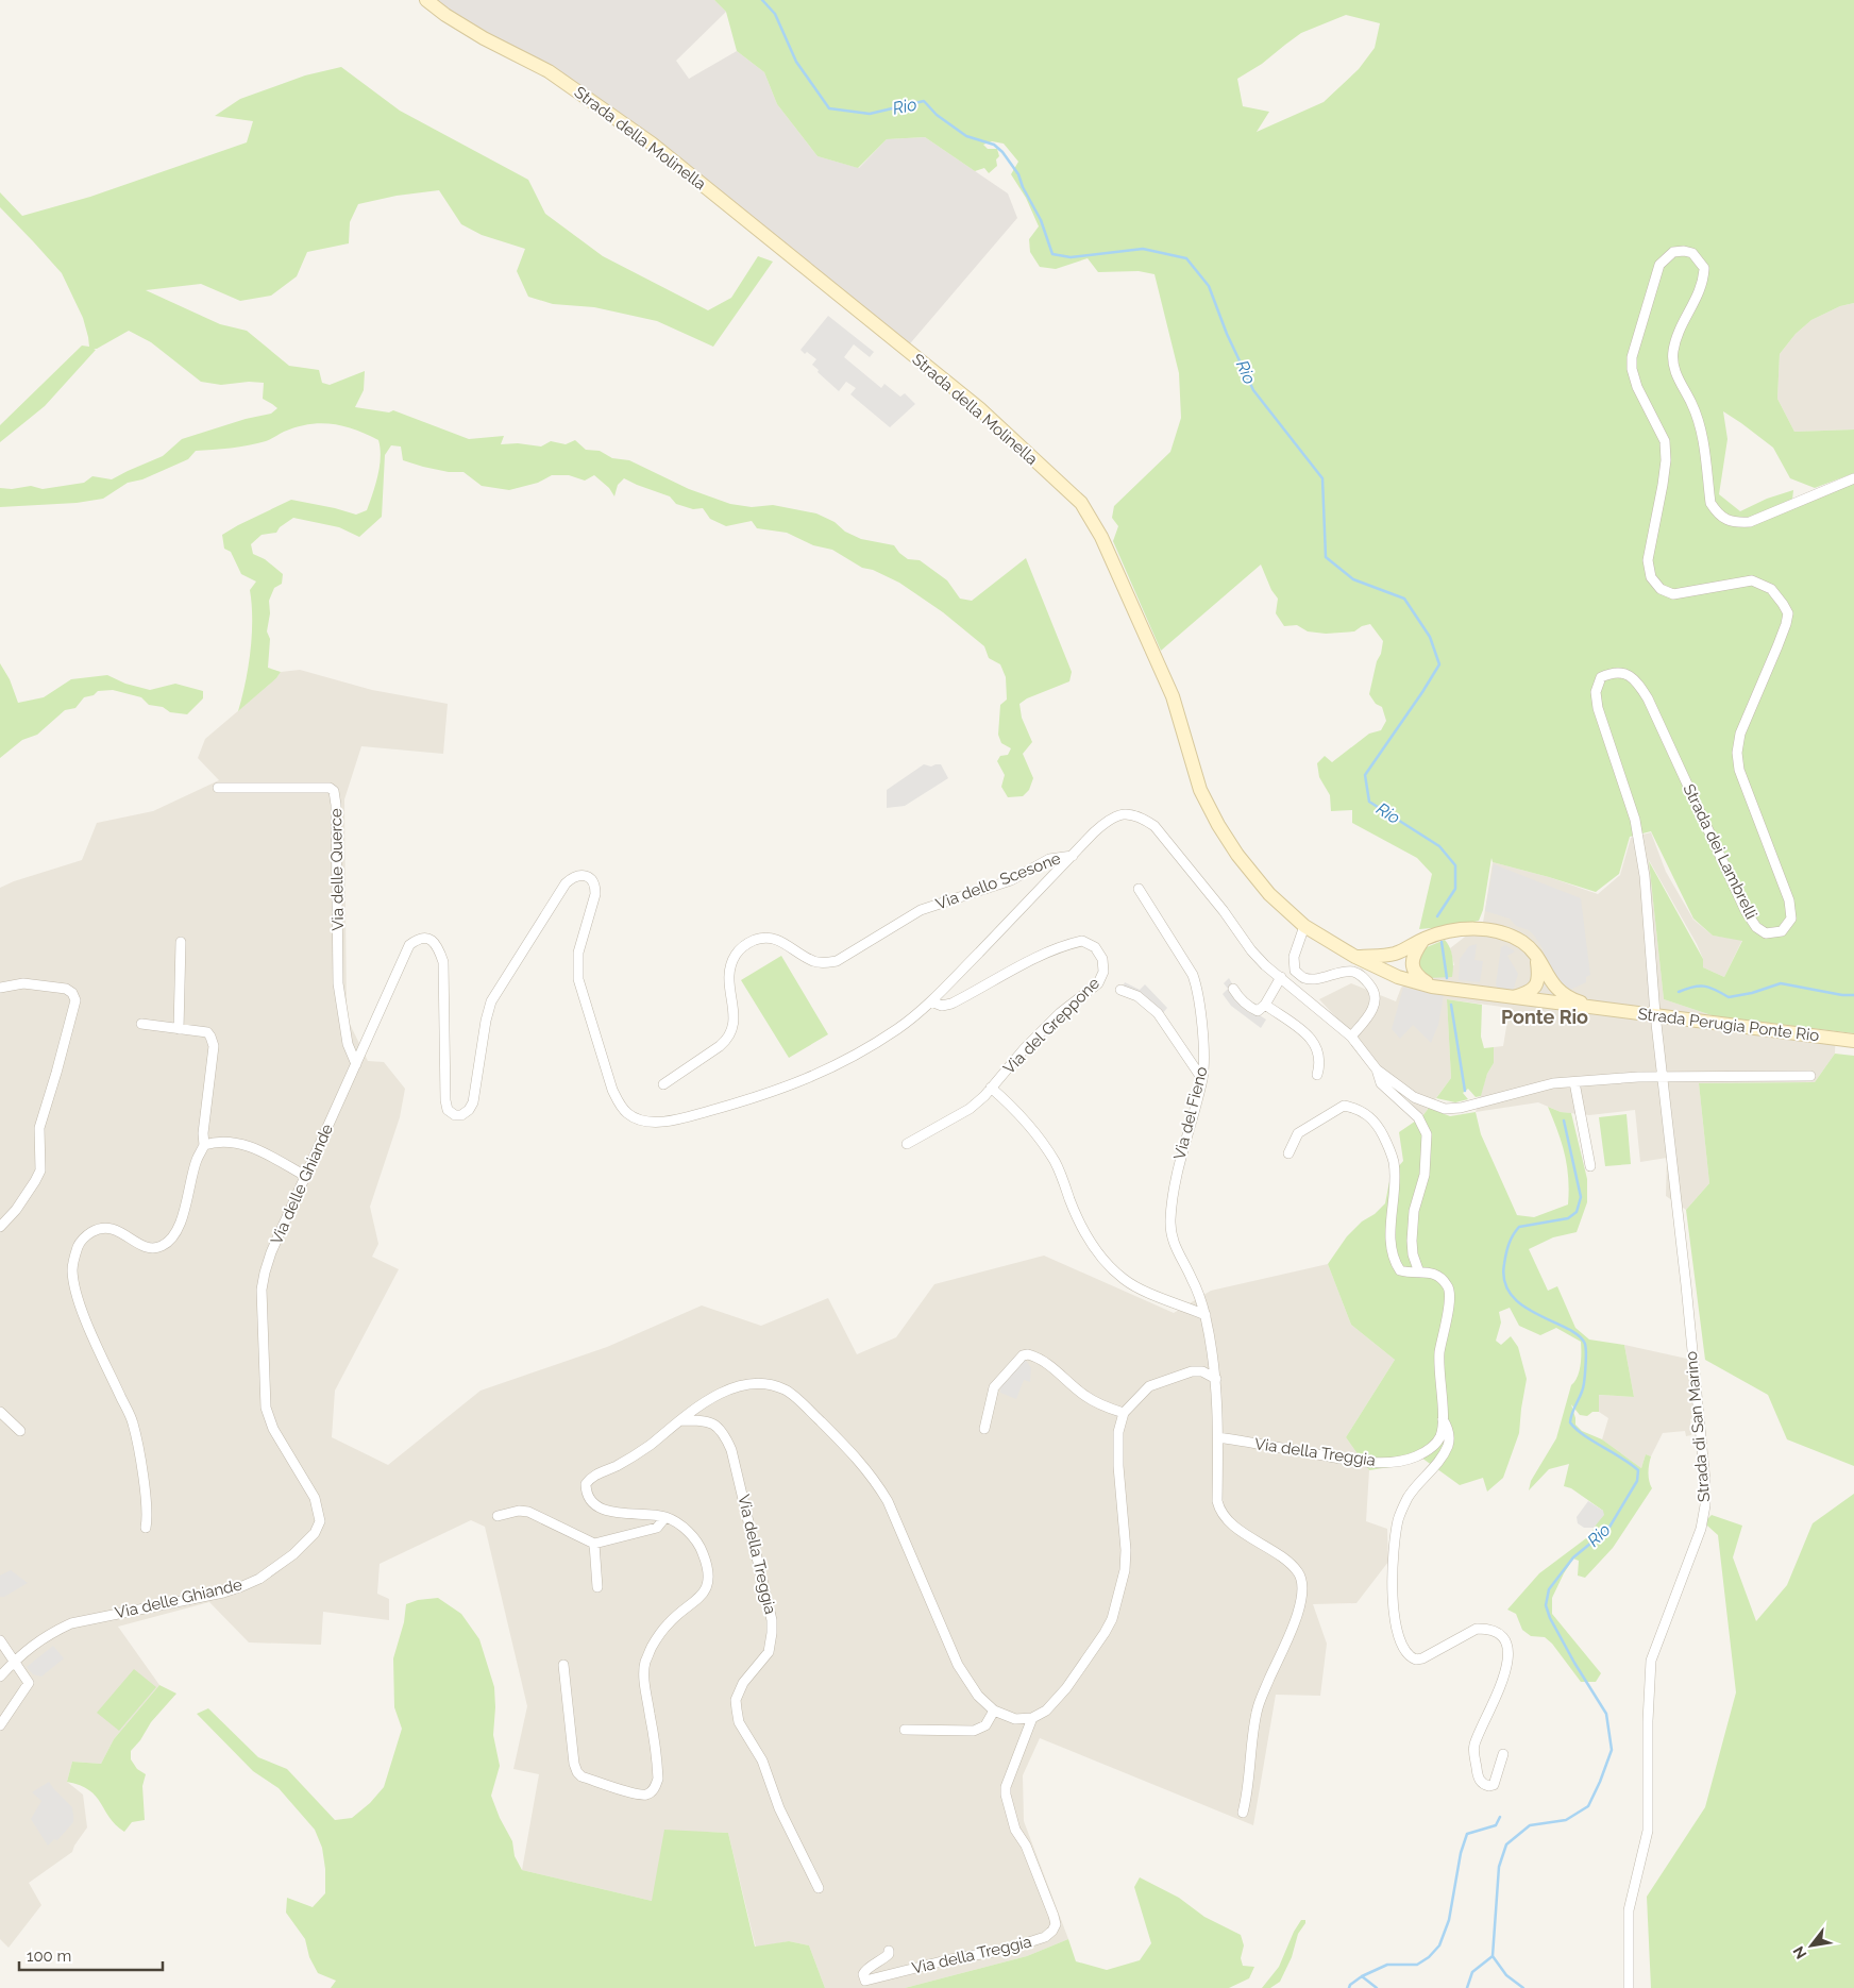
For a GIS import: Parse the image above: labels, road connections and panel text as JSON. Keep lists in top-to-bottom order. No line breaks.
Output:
{"streets":{"main road":["Strada della Molinella","Strada Perugia Ponte Rio"],"street":["Strada dei Lambrelli","Via delle Querce","Via dello Scesone","Via del Greppone","Via del Fieno","Via delle Ghiande","Strada di San Marino","Via della Treggia"]},"crossings":[["Strada della Molinella","Strada Perugia Ponte Rio"],["Strada dei Lambrelli","Strada Perugia Ponte Rio"],["Strada dei Lambrelli","Strada di San Marino"],["Via delle Querce","Via delle Ghiande"],["Via del Greppone","Via delle Ghiande"]],"districts":["Ponte Rio"],"water":["Rio"],"scale_bar":"100 m","north":"bottom left"}
